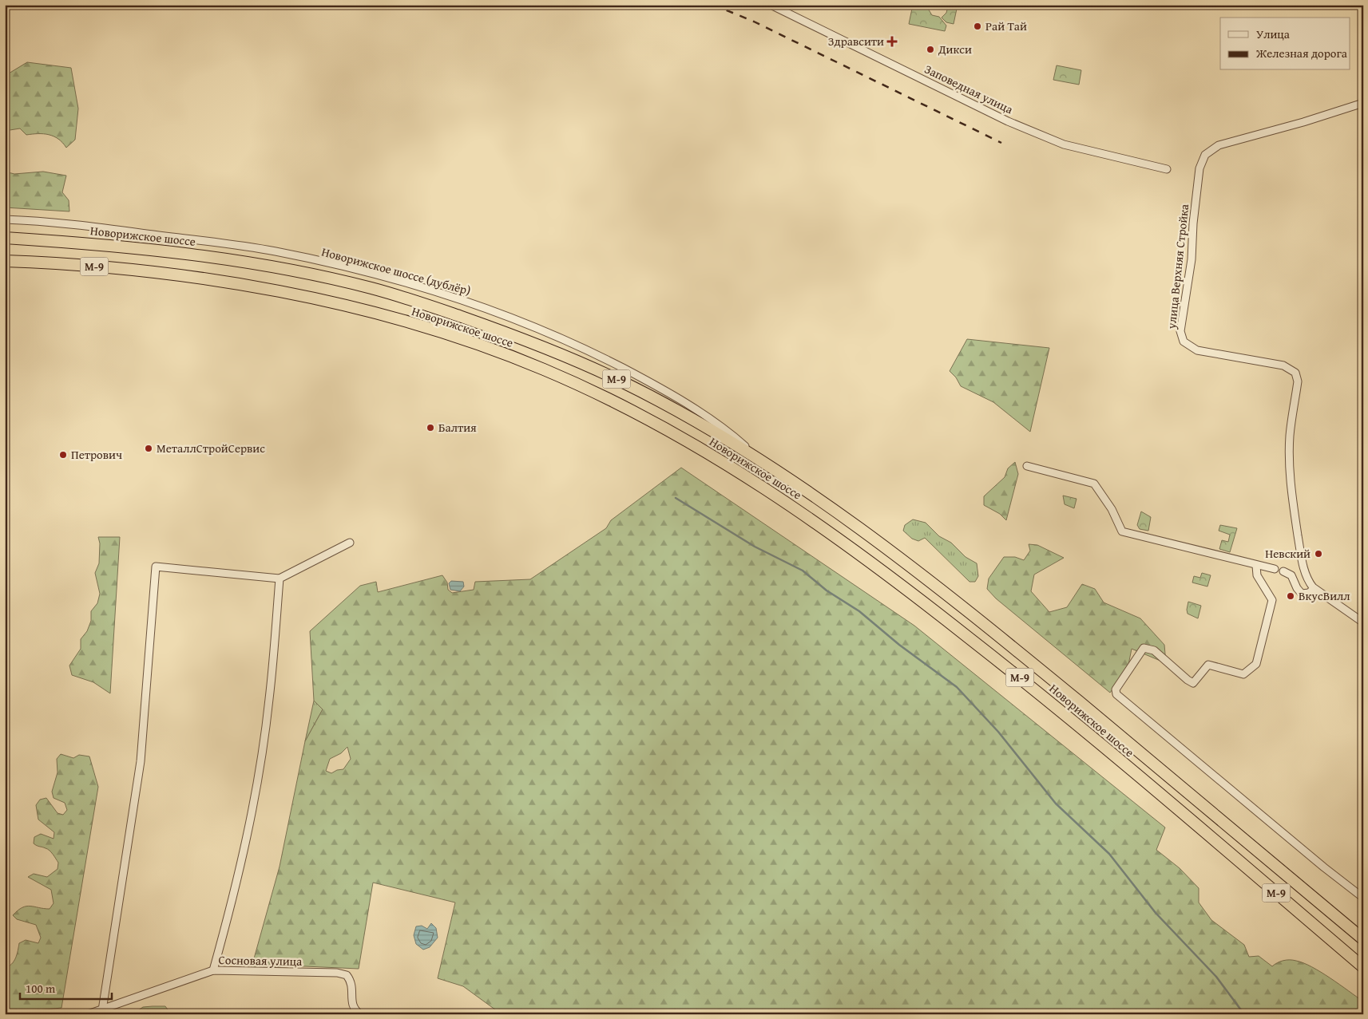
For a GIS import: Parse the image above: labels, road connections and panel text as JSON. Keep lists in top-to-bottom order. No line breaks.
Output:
{"streets":{"highway":["Новорижское шоссе","М-9"],"street":["Заповедная улица","улица Верхняя Стройка","Новорижское шоссе (дублёр)","Сосновая улица"]},"crossings":[["Новорижское шоссе","Новорижское шоссе (дублёр)"]],"places":{"other":["Рай Тай","Дикси","Балтия","МеталлСтройСервис","Петрович","Невский","ВкусВилл"],"health":["Здравсити"]},"legend":["Улица","Железная дорога"],"scale_bar":"100 m"}
